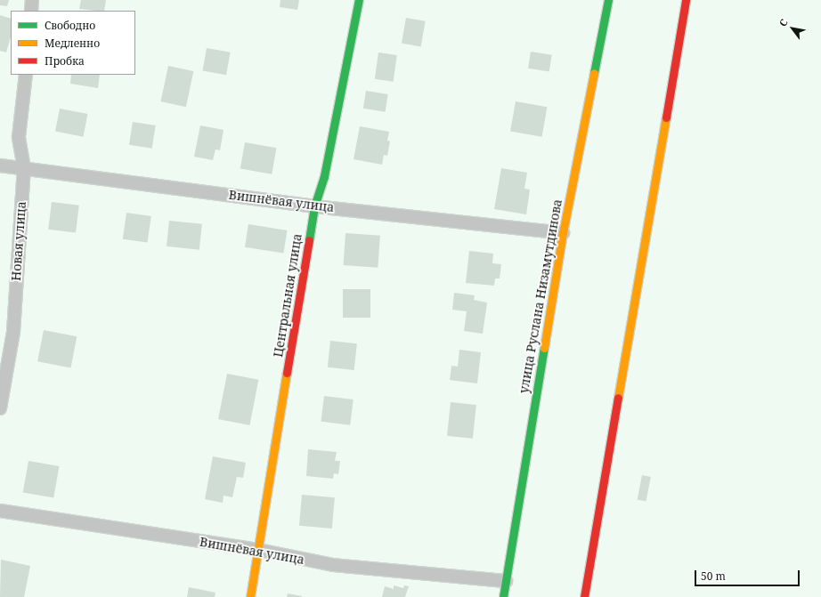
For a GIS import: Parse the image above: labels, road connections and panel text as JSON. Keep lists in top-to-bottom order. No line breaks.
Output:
{"streets":{"street":["Вишнёвая улица","Новая улица","Центральная улица","улица Руслана Низамутдинова"]},"crossings":[["Вишнёвая улица","Новая улица"],["Вишнёвая улица","Центральная улица"],["Вишнёвая улица","улица Руслана Низамутдинова"]],"legend":["Свободно","Медленно","Пробка"],"scale_bar":"50 m","north":"top left"}
